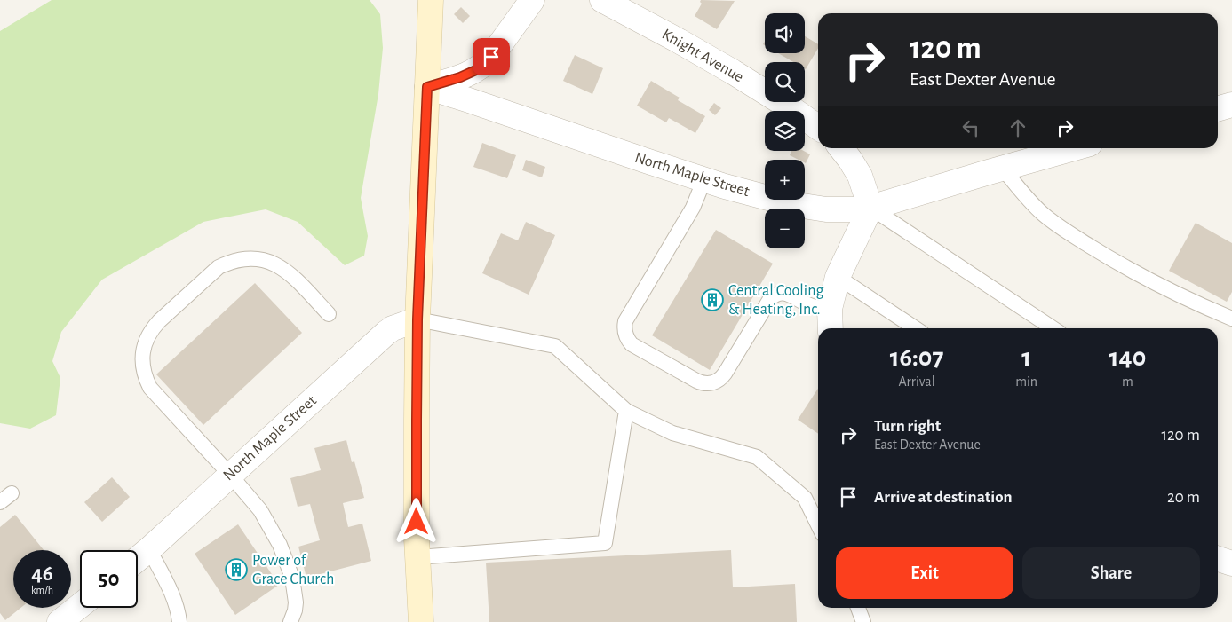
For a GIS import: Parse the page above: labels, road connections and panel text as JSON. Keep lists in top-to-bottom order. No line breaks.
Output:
{"streets":{"street":["Knight Avenue","North Maple Street"]},"places":{"building":["Central Cooling & Heating, Inc.","Power of Grace Church"]},"page":{"map_buttons":["+","−"],"turn":["120 m","East Dexter Avenue"],"eta":["16:07","Arrival","1","min","140","m"],"list":[{"name":"Turn right","note":"East Dexter Avenue","value":"120 m"},{"name":"Arrive at destination","value":"20 m"}],"buttons":["Exit","Share"],"speed":"46 km/h","limit":"50"}}
